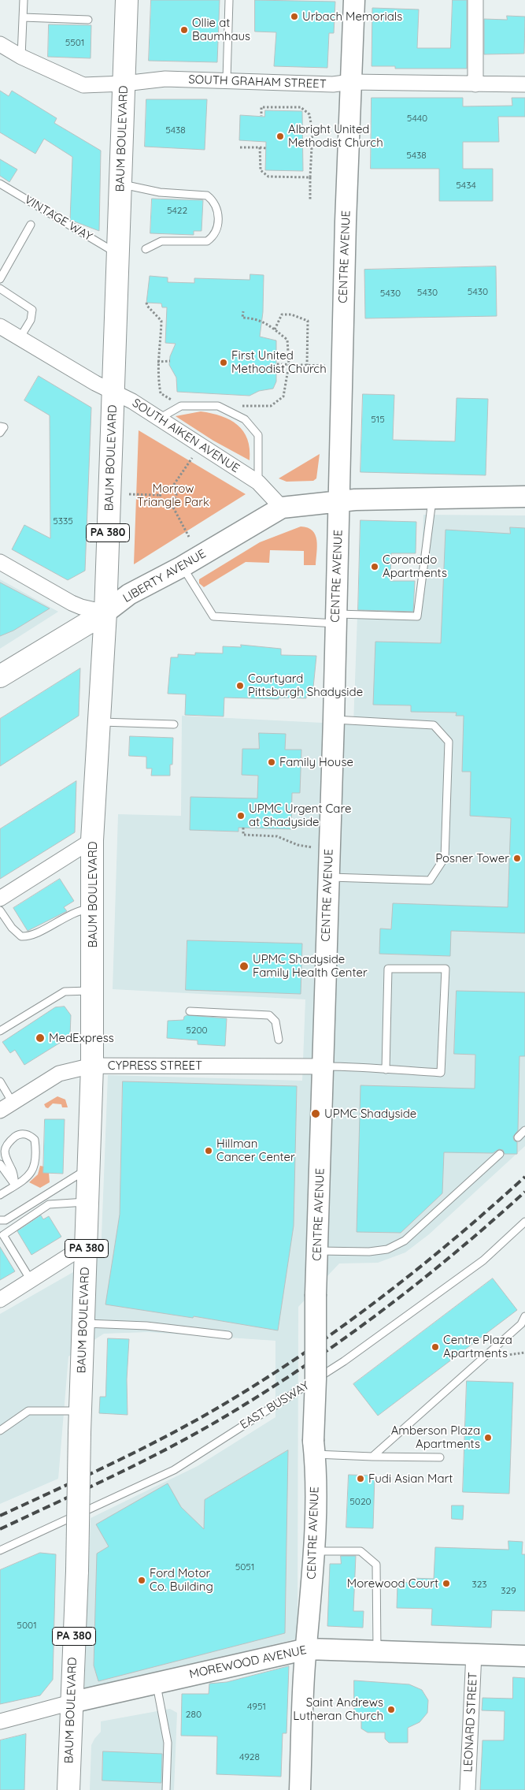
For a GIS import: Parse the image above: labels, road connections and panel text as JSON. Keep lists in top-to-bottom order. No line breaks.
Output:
{"streets":{"main road":["BAUM BOULEVARD","CENTRE AVENUE","PA 380","LIBERTY AVENUE","MOREWOOD AVENUE"],"street":["SOUTH GRAHAM STREET","SOUTH AIKEN AVENUE","CYPRESS STREET","LEONARD STREET"],"lane":["VINTAGE WAY","EAST BUSWAY"]},"crossings":[["SOUTH GRAHAM STREET","BAUM BOULEVARD"],["SOUTH GRAHAM STREET","CENTRE AVENUE"],["BAUM BOULEVARD","VINTAGE WAY"],["BAUM BOULEVARD","SOUTH AIKEN AVENUE"],["BAUM BOULEVARD","LIBERTY AVENUE"],["BAUM BOULEVARD","CYPRESS STREET"],["BAUM BOULEVARD","MOREWOOD AVENUE"],["CENTRE AVENUE","LIBERTY AVENUE"],["CENTRE AVENUE","CYPRESS STREET"],["CENTRE AVENUE","MOREWOOD AVENUE"],["SOUTH AIKEN AVENUE","LIBERTY AVENUE"],["MOREWOOD AVENUE","LEONARD STREET"]],"parks":["Morrow Triangle Park"],"places":["Urbach Memorials","Ollie at Baumhaus","Albright United Methodist Church","First United Methodist Church","Coronado Apartments","Courtyard Pittsburgh Shadyside","Family House","UPMC Urgent Care at Shadyside","Posner Tower","UPMC Shadyside Family Health Center","MedExpress","UPMC Shadyside","Hillman Cancer Center","Centre Plaza Apartments","Amberson Plaza Apartments","Fudi Asian Mart","Ford Motor Co. Building","Morewood Court","Saint Andrews Lutheran Church"],"house_numbers":["5501","5440","5438","5438","5434","5422","5430","5430","5430","515","5335","5200","5020","5051","323","329","5001","4951","280","4928"]}
